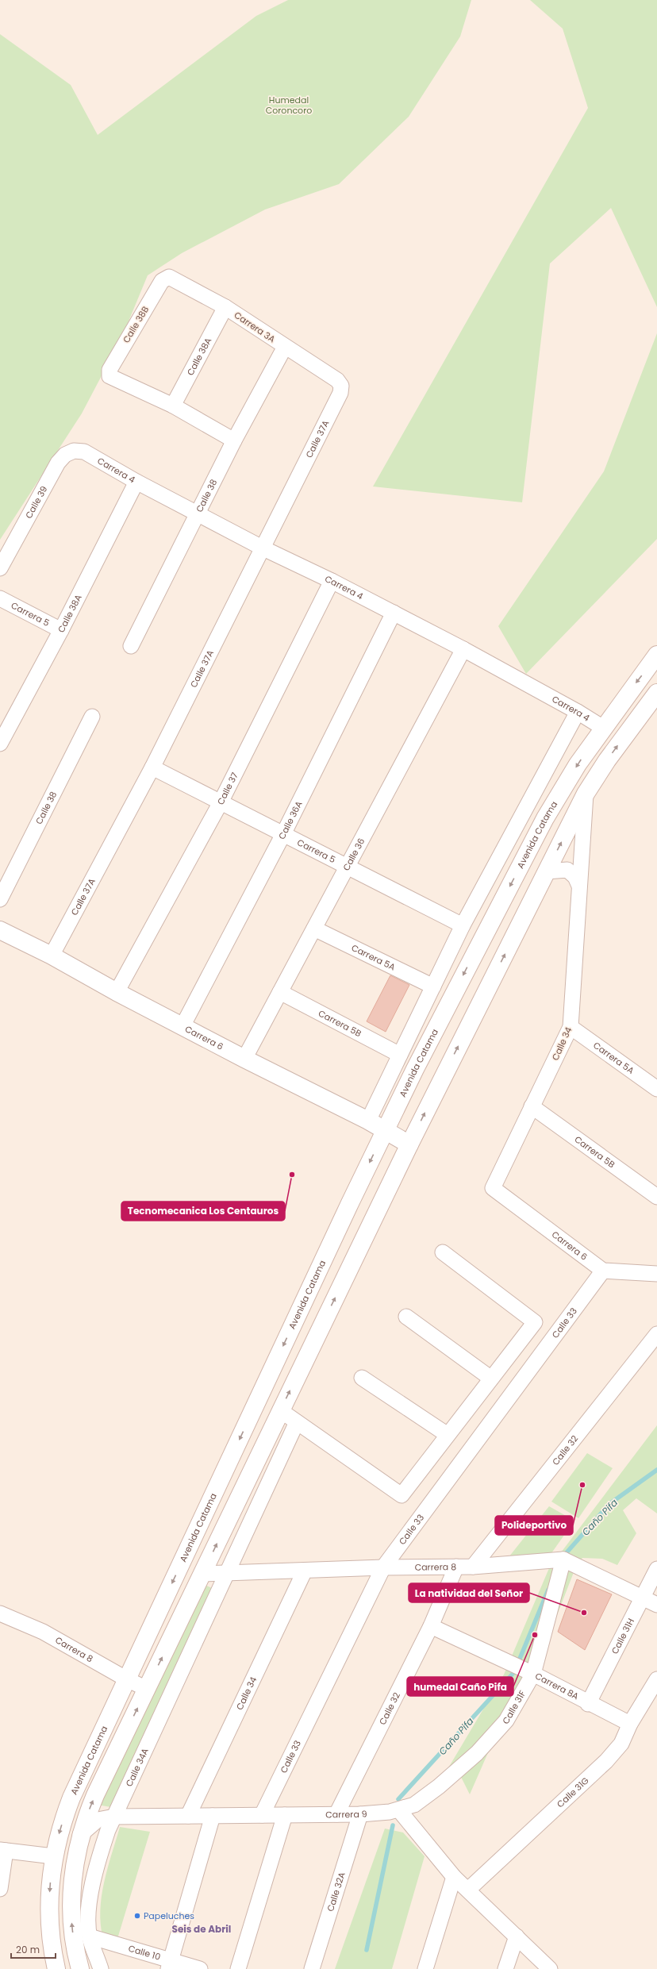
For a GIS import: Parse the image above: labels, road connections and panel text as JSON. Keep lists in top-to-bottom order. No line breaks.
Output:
{"streets":{"main road":["Avenida Catama","Carrera 6"],"street":["Calle 38B","Carrera 3A","Calle 38A","Calle 37A","Carrera 4","Calle 38","Calle 39","Carrera 5","Calle 37","Calle 36A","Calle 36","Carrera 5A","Carrera 5B","Calle 34","Calle 33","Calle 32","Carrera 8","Calle 31H","Carrera 8A","Calle 31F","Calle 34A","Calle 31G","Carrera 9","Calle 32A","Calle 10"]},"crossings":[["Calle 38B","Carrera 3A"],["Calle 38B","Calle 38A"],["Carrera 3A","Calle 38A"],["Carrera 3A","Calle 37A"],["Carrera 3A","Calle 38"],["Calle 38A","Carrera 4"],["Calle 38A","Carrera 5"],["Calle 37A","Carrera 4"],["Calle 37A","Carrera 5"],["Calle 37A","Carrera 6"],["Carrera 4","Calle 38"],["Carrera 4","Calle 39"],["Carrera 4","Calle 37"],["Carrera 4","Calle 36A"],["Carrera 4","Avenida Catama"],["Carrera 4","Calle 36"],["Carrera 5","Calle 37"],["Carrera 5","Calle 36A"],["Carrera 5","Calle 36"],["Calle 37","Carrera 6"],["Calle 36A","Carrera 6"],["Avenida Catama","Carrera 6"],["Avenida Catama","Carrera 8"],["Calle 36","Carrera 5A"],["Calle 36","Carrera 5B"],["Calle 36","Carrera 6"],["Carrera 5A","Calle 34"],["Carrera 5B","Calle 34"],["Carrera 6","Calle 34"],["Carrera 6","Calle 33"],["Calle 34","Carrera 8"],["Calle 34","Carrera 9"],["Calle 33","Carrera 8"],["Calle 33","Carrera 9"],["Calle 32","Carrera 8"],["Calle 32","Carrera 8A"],["Calle 32","Carrera 9"],["Carrera 8","Calle 31H"],["Carrera 8","Calle 31F"],["Carrera 8","Calle 34A"],["Calle 31H","Carrera 8A"],["Carrera 8A","Calle 31F"],["Carrera 8A","Calle 31G"],["Calle 31F","Carrera 9"],["Calle 34A","Carrera 9"],["Calle 34A","Calle 10"],["Carrera 9","Calle 32A"]],"districts":["Seis de Abril"],"water":["Caño Pifa"],"parks":["Humedal Coroncoro"],"places":["Tecnomecanica Los Centauros","Polideportivo","La natividad del Señor","humedal Caño Pifa","Papeluches"],"scale_bar":"20 m"}
